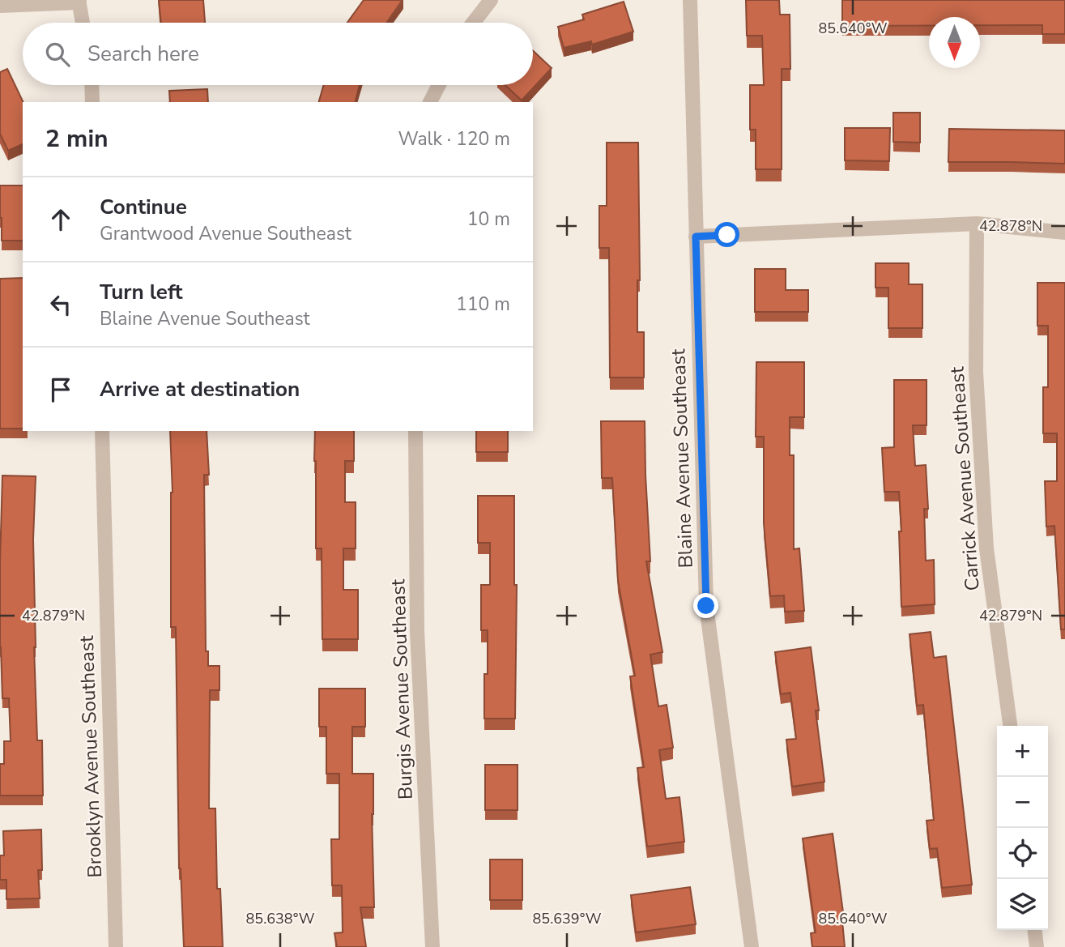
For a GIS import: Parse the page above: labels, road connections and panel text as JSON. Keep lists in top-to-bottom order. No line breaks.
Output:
{"streets":{"street":["Blaine Avenue Southeast","Carrick Avenue Southeast","Burgis Avenue Southeast","Brooklyn Avenue Southeast"]},"north":"bottom","page":{"search":"Search here","heading":["2 min","Walk · 120 m"],"list":[["Continue","Grantwood Avenue Southeast","10 m"],["Turn left","Blaine Avenue Southeast","110 m"],"Arrive at destination"],"map_buttons":["+","−"]},"coordinates":["85.640°W","42.878°N","42.879°N","85.638°W","85.639°W"]}
